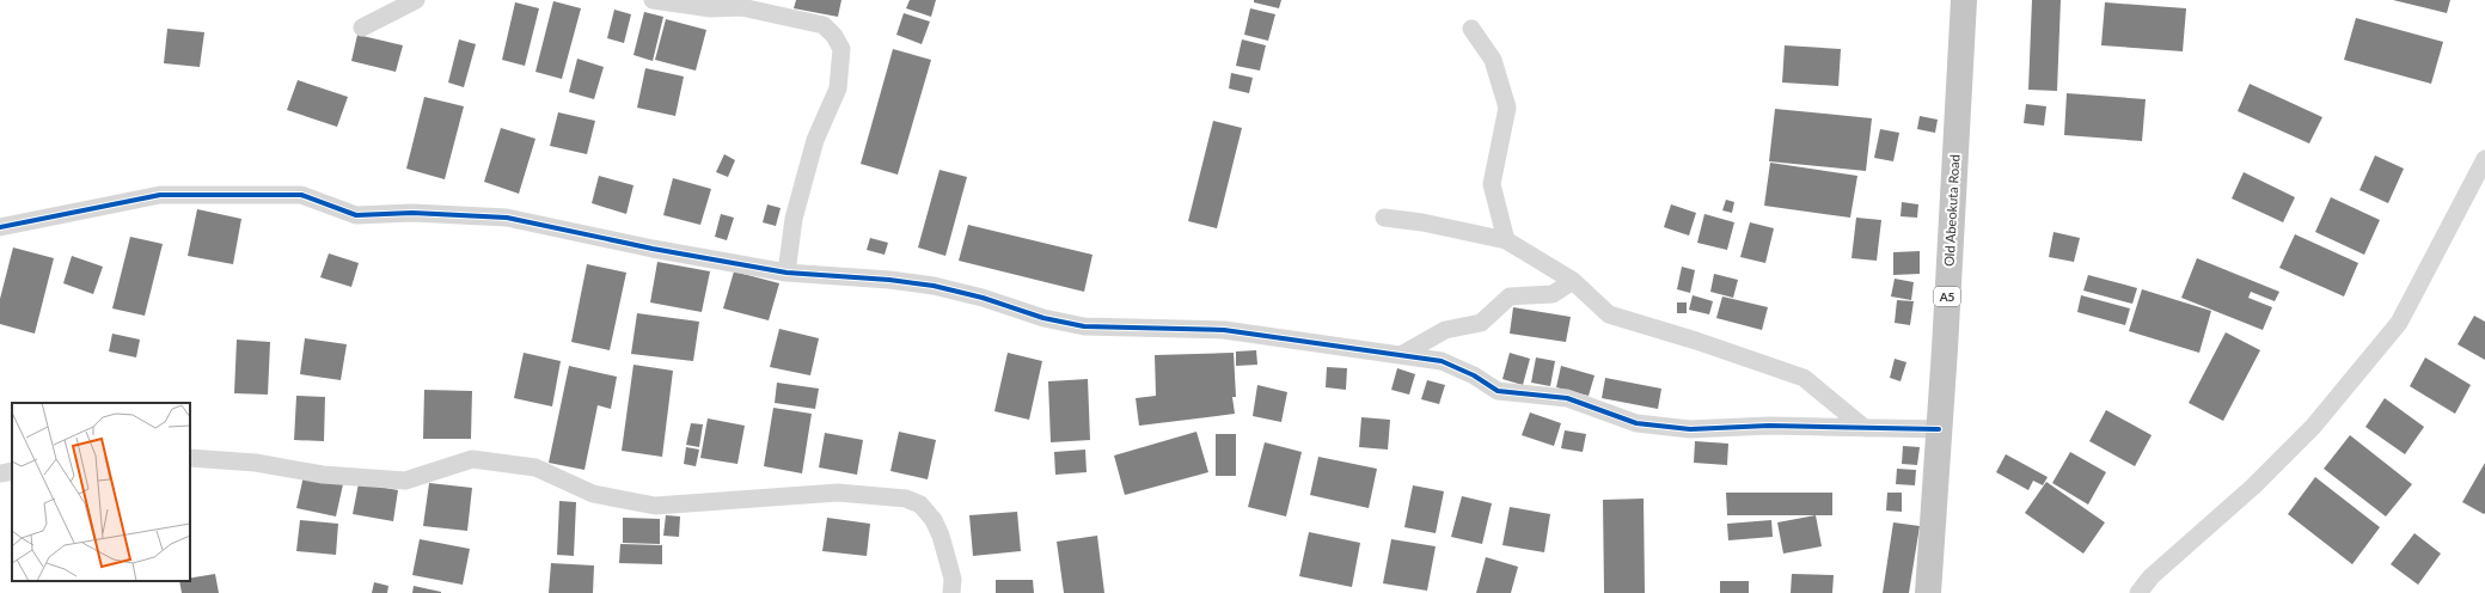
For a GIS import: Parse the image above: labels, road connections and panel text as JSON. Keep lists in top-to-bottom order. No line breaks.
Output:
{"streets":{"highway":["Old Abeokuta Road","A5"]}}
